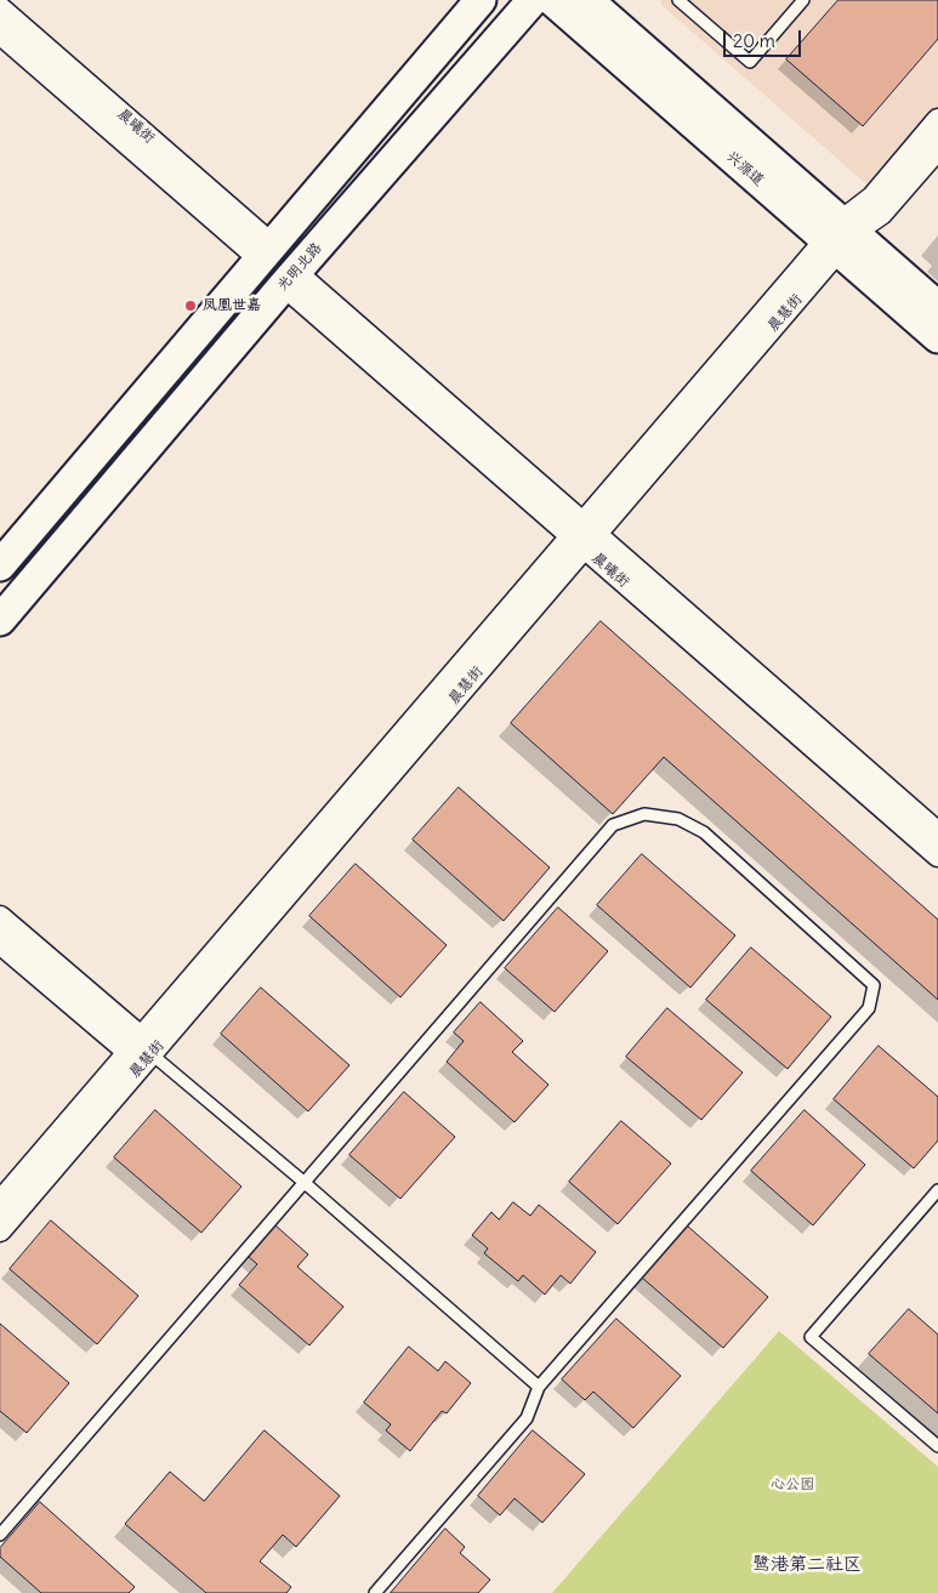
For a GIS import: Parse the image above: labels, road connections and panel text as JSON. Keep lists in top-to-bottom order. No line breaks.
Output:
{"streets":{"main road":["兴源道","光明北路"],"street":["晨曦街","晨慧街"]},"crossings":[["晨曦街","光明北路"],["晨曦街","晨慧街"],["兴源道","晨慧街"]],"districts":["鹭港第二社区"],"parks":["心公园"],"places":["凤凰世嘉"],"scale_bar":"20 m"}
